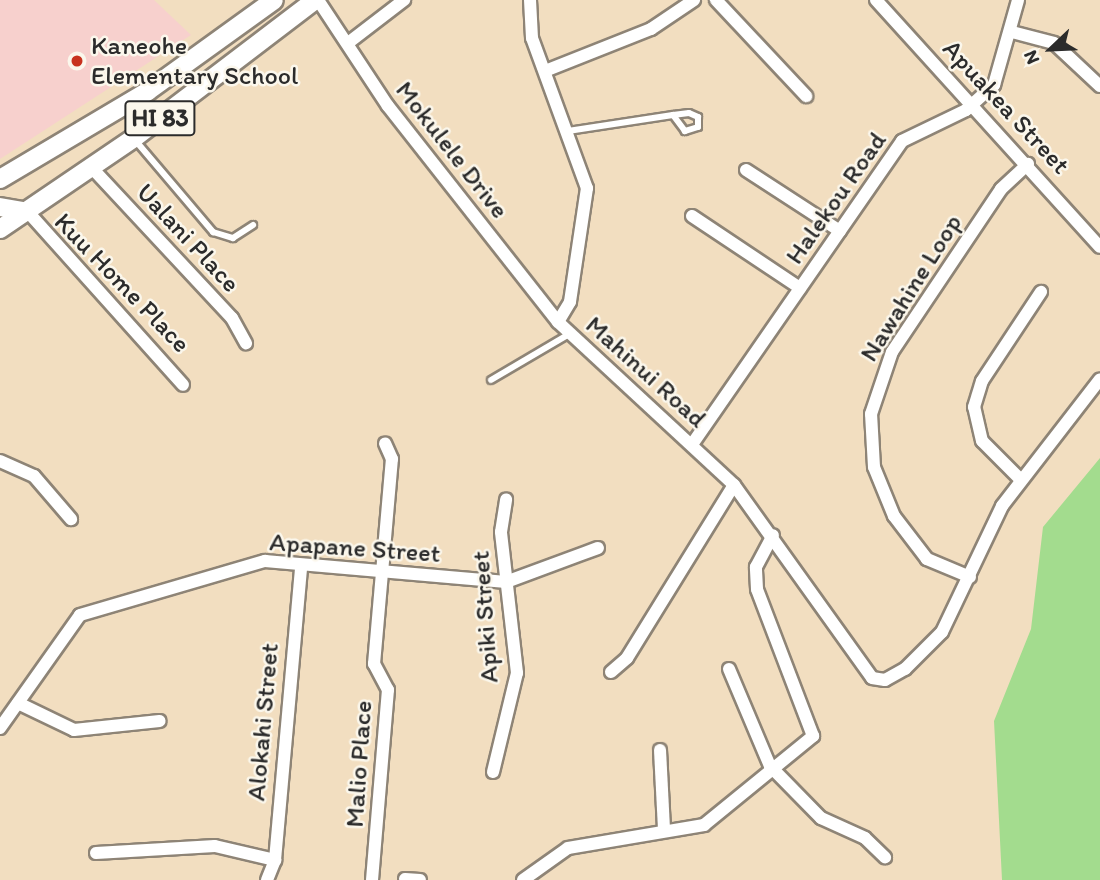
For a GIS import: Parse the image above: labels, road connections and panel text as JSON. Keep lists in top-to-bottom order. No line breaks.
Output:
{"streets":{"main road":["HI 83"],"street":["Apuakea Street","Mokulele Drive","Halekou Road","Ualani Place","Kuu Home Place","Nawahine Loop","Mahinui Road","Apapane Street","Apiki Street","Alokahi Street","Malio Place"]},"crossings":[["Apuakea Street","Halekou Road"],["Apuakea Street","Nawahine Loop"],["HI 83","Mokulele Drive"],["HI 83","Ualani Place"],["HI 83","Kuu Home Place"],["Mokulele Drive","Mahinui Road"],["Halekou Road","Mahinui Road"],["Nawahine Loop","Mahinui Road"],["Apapane Street","Apiki Street"],["Apapane Street","Alokahi Street"],["Apapane Street","Malio Place"]],"places":["Kaneohe Elementary School"],"north":"bottom left"}
